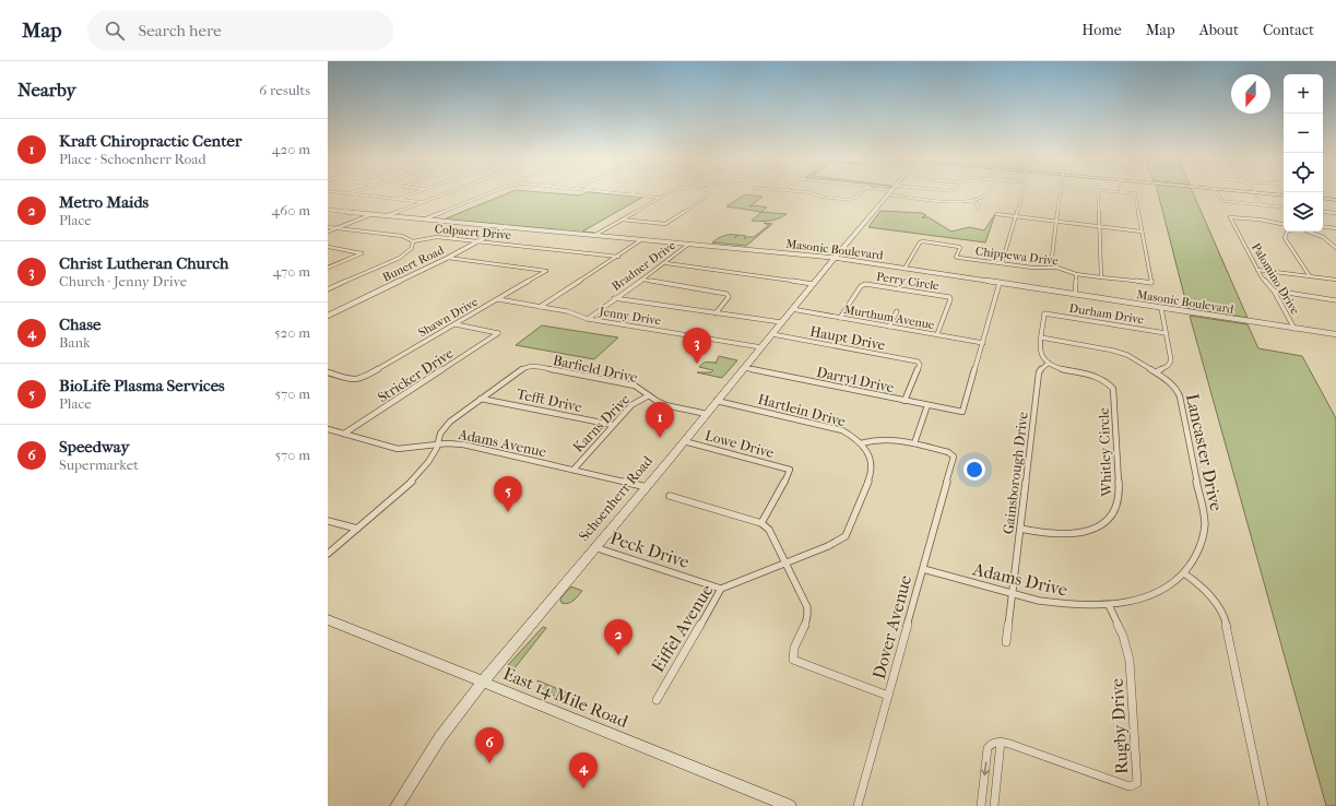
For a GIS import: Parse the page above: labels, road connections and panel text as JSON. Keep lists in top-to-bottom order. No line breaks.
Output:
{"streets":{"main road":["Schoenherr Road","East 14 Mile Road"],"street":["Colpaert Drive","Masonic Boulevard","Chippewa Drive","Bunert Road","Bradner Drive","Palomino Drive","Perry Circle","Durham Drive","Jenny Drive","Shawn Drive","Murthum Avenue","Haupt Drive","Barfield Drive","Stricker Drive","Darryl Drive","Tefft Drive","Hartlein Drive","Karns Drive","Adams Avenue","Lowe Drive","Whitley Circle","Lancaster Drive","Gainsborough Drive","Peck Drive","Adams Drive","Dover Avenue","Eiffel Avenue","Rugby Drive"]},"crossings":[["Colpaert Drive","Bunert Road"],["Masonic Boulevard","Chippewa Drive"],["Masonic Boulevard","Bunert Road"],["Masonic Boulevard","Bradner Drive"],["Masonic Boulevard","Palomino Drive"],["Masonic Boulevard","Schoenherr Road"],["Bunert Road","Shawn Drive"],["Bradner Drive","Jenny Drive"],["Perry Circle","Murthum Avenue"],["Durham Drive","Lancaster Drive"],["Jenny Drive","Shawn Drive"],["Jenny Drive","Schoenherr Road"],["Shawn Drive","Stricker Drive"],["Murthum Avenue","Darryl Drive"],["Murthum Avenue","Schoenherr Road"],["Haupt Drive","Darryl Drive"],["Haupt Drive","Schoenherr Road"],["Barfield Drive","Tefft Drive"],["Barfield Drive","Karns Drive"],["Barfield Drive","Schoenherr Road"],["Stricker Drive","Adams Avenue"],["Darryl Drive","Schoenherr Road"],["Tefft Drive","Karns Drive"],["Hartlein Drive","Schoenherr Road"],["Hartlein Drive","Eiffel Avenue"],["Karns Drive","Adams Avenue"],["Adams Avenue","Schoenherr Road"],["Lowe Drive","Schoenherr Road"],["Whitley Circle","Gainsborough Drive"],["Lancaster Drive","Adams Drive"],["Gainsborough Drive","Adams Drive"],["Schoenherr Road","Peck Drive"],["Schoenherr Road","East 14 Mile Road"],["Peck Drive","Eiffel Avenue"],["Adams Drive","Dover Avenue"],["Adams Drive","Rugby Drive"]],"north":"bottom","page":{"header":"Map","search":"Search here","nav":["Home","Map","About","Contact"],"heading":["Nearby","6 results"],"map_buttons":["+","−"],"list":[{"mark":"1","name":"Kraft Chiropractic Center","note":"Place · Schoenherr Road","value":"420 m"},{"mark":"2","name":"Metro Maids","note":"Place","value":"460 m"},{"mark":"3","name":"Christ Lutheran Church","note":"Church · Jenny Drive","value":"470 m"},{"mark":"4","name":"Chase","note":"Bank","value":"520 m"},{"mark":"5","name":"BioLife Plasma Services","note":"Place","value":"570 m"},{"mark":"6","name":"Speedway","note":"Supermarket","value":"570 m"}],"pins":["3","1","5","2","6","4"]}}
